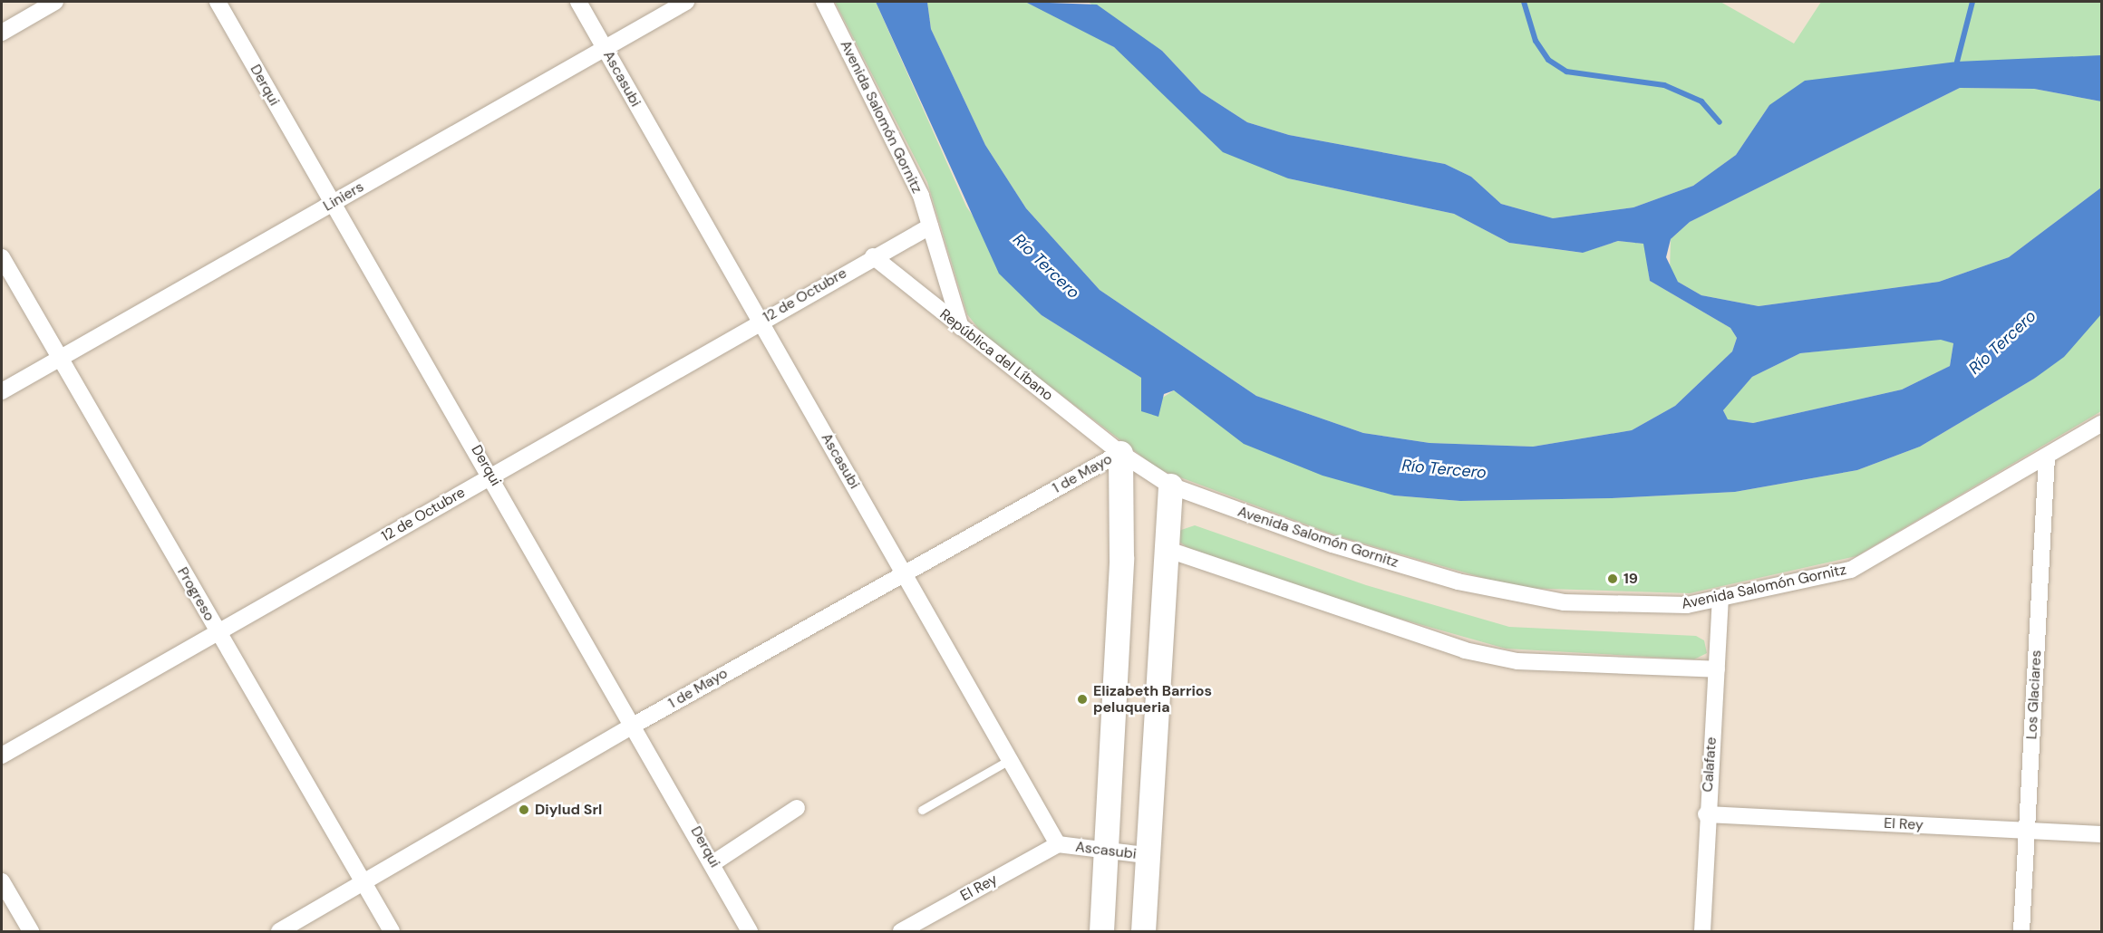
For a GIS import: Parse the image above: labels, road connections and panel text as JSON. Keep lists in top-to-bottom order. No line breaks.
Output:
{"streets":{"street":["Ascasubi","Derqui","Avenida Salomón Gornitz","Liniers","12 de Octubre","República del Líbano","1 de Mayo","Progreso","Los Glaciares","Calafate","El Rey"]},"crossings":[["Ascasubi","Liniers"],["Ascasubi","12 de Octubre"],["Ascasubi","1 de Mayo"],["Ascasubi","El Rey"],["Derqui","Liniers"],["Derqui","12 de Octubre"],["Derqui","1 de Mayo"],["Avenida Salomón Gornitz","12 de Octubre"],["Avenida Salomón Gornitz","República del Líbano"],["Avenida Salomón Gornitz","1 de Mayo"],["Avenida Salomón Gornitz","Los Glaciares"],["Avenida Salomón Gornitz","Calafate"],["Liniers","Progreso"],["12 de Octubre","República del Líbano"],["12 de Octubre","Progreso"],["República del Líbano","1 de Mayo"],["1 de Mayo","Progreso"],["Los Glaciares","El Rey"],["Calafate","El Rey"]],"water":["Río Tercero"],"places":["19","Elizabeth Barrios peluqueria","Diylud Srl"]}
